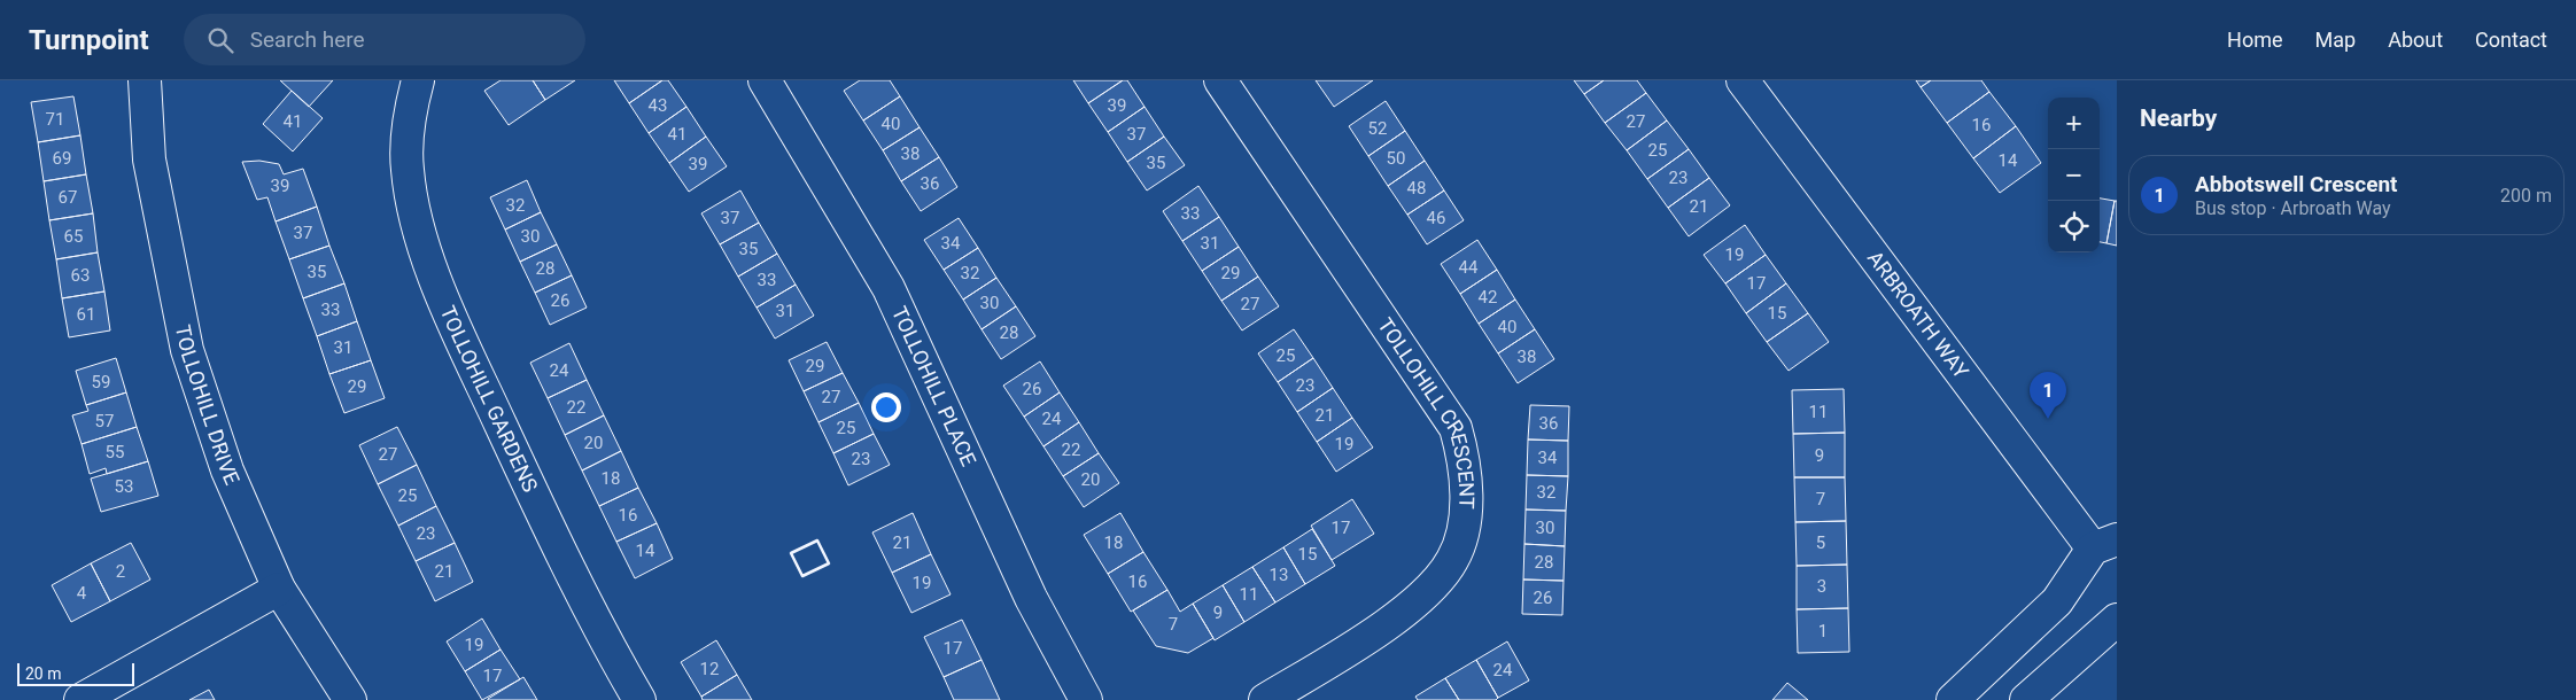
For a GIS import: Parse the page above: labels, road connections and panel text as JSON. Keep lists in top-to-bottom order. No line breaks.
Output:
{"streets":{"street":["ARBROATH WAY","TOLLOHILL PLACE","TOLLOHILL GARDENS","TOLLOHILL DRIVE","TOLLOHILL CRESCENT"]},"house_numbers":["43","39","71","41","27","40","16","52","41","37","25","38","69","50","14","35","39","23","36","39","48","67","32","21","33","37","46","37","65","30","34","31","35","19","44","28","35","32","29","63","33","17","42","26","30","27","33","31","15","61","40","28","31","25","38","29","24","59","23","29","26","27","22","11","21","24","57","36","25","20","19","22","55","27","9","34","23","18","20","53","32","25","7","16","17","30","23","21","18","5","14","15","28","2","21","13","16","19","3","4","11","26","9","7","1","19","17","12","24","17"],"scale_bar":"20 m","page":{"header":"Turnpoint","search":"Search here","nav":["Home","Map","About","Contact"],"heading":"Nearby","map_buttons":["+","−"],"list":[{"mark":"1","name":"Abbotswell Crescent","note":"Bus stop · Arbroath Way","value":"200 m"}],"pins":"1","scale":"20 m"}}
